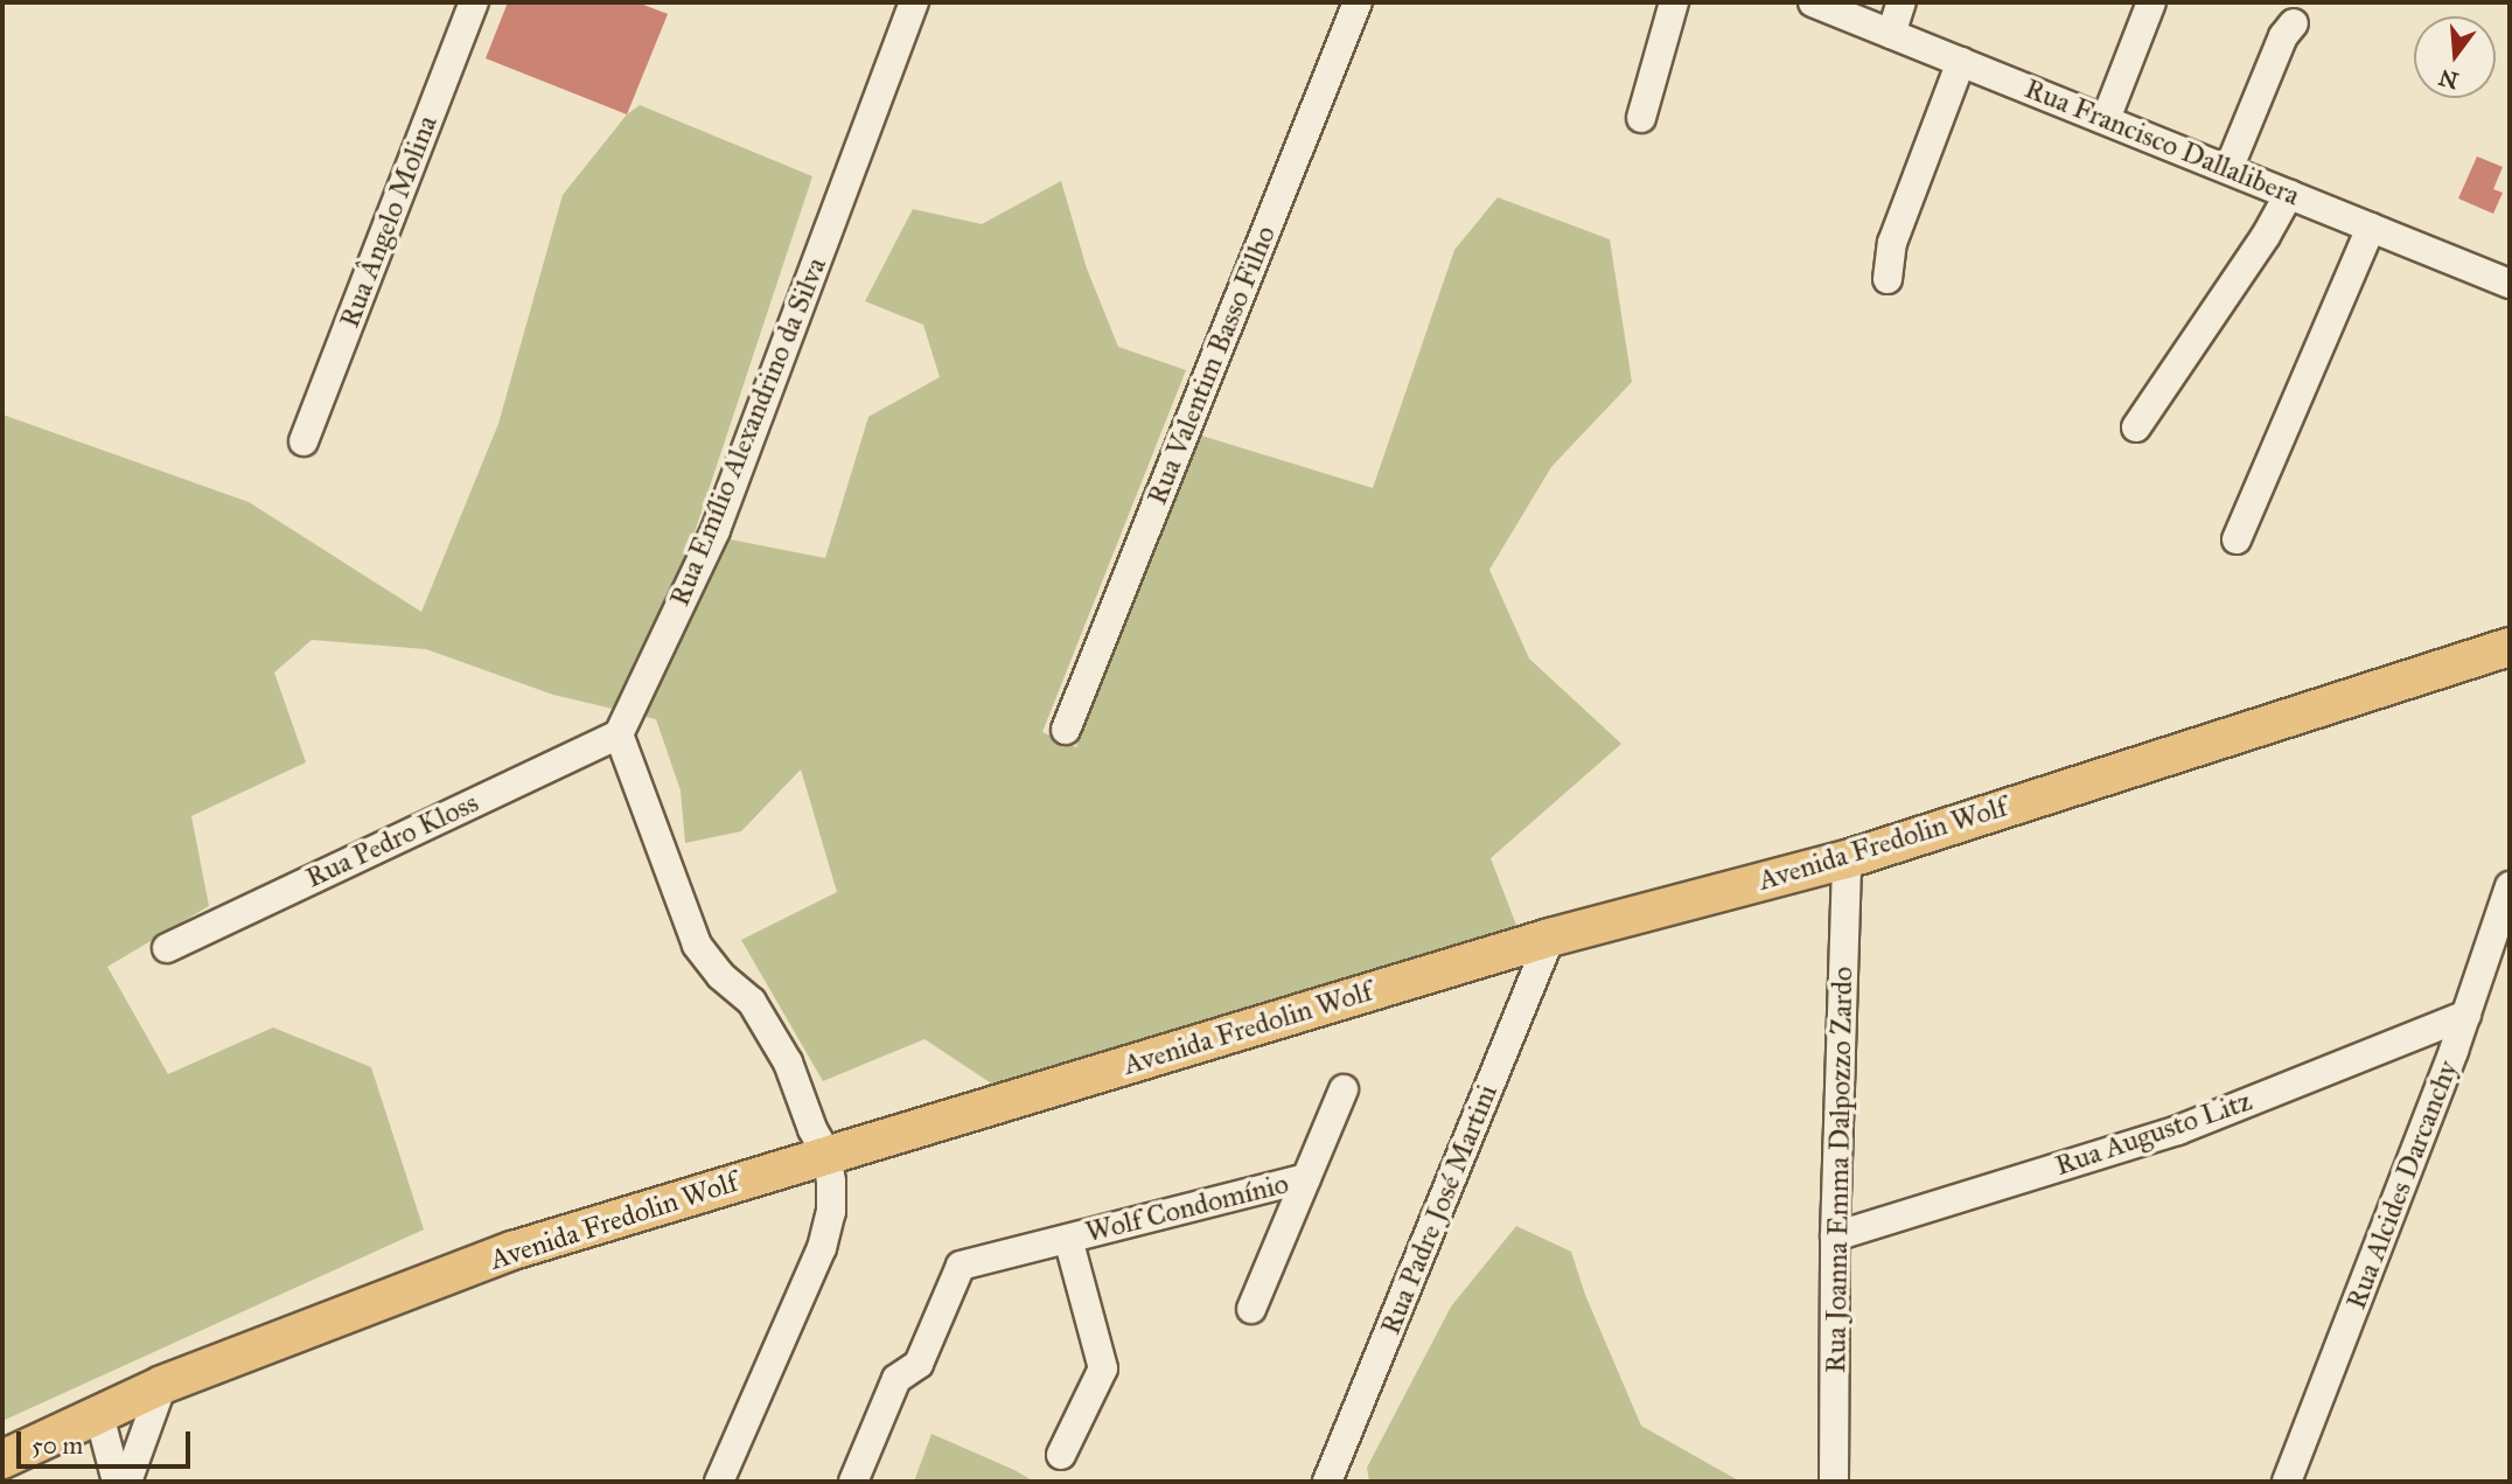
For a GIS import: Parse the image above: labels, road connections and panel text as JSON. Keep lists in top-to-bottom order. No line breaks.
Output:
{"streets":{"main road":["Avenida Fredolin Wolf"],"street":["Rua Francisco Dallalibera","Rua Ângelo Molina","Rua Valentim Basso Filho","Rua Emílio Alexandrino da Silva","Rua Pedro Kloss","Rua Augusto Litz","Rua Joanna Emma Dalpozzo Zardo","Rua Alcides Darcanchy","Wolf Condomínio","Rua Padre José Martini"]},"crossings":[["Rua Emílio Alexandrino da Silva","Rua Pedro Kloss"],["Avenida Fredolin Wolf","Rua Joanna Emma Dalpozzo Zardo"],["Avenida Fredolin Wolf","Rua Padre José Martini"],["Rua Augusto Litz","Rua Joanna Emma Dalpozzo Zardo"],["Rua Augusto Litz","Rua Alcides Darcanchy"]],"scale_bar":"50 m","north":"bottom"}
